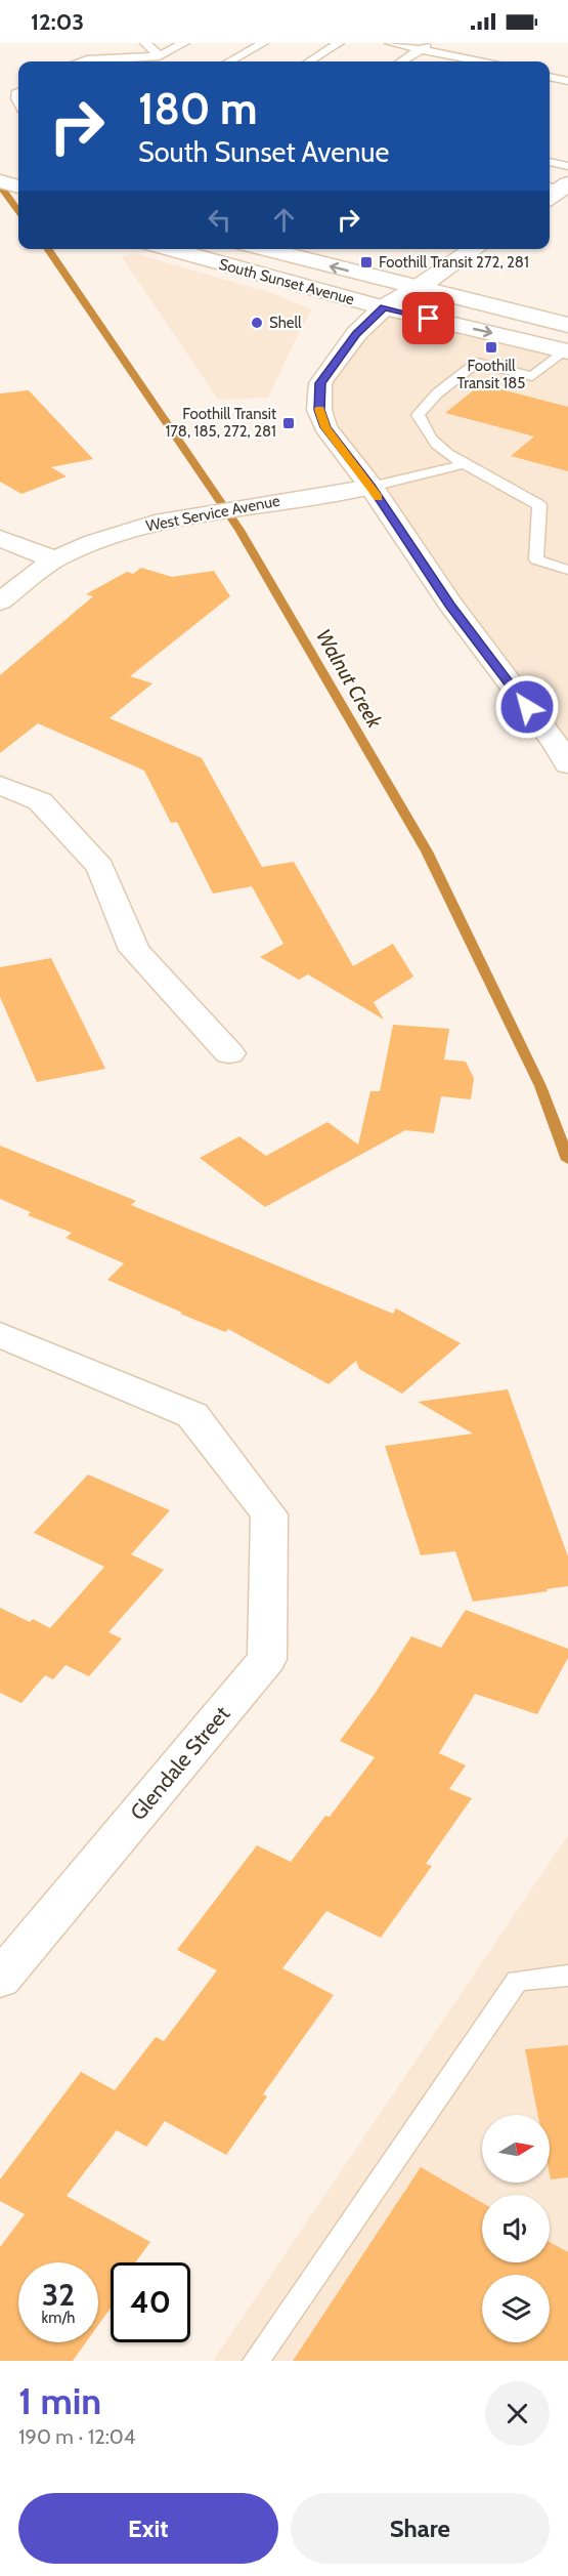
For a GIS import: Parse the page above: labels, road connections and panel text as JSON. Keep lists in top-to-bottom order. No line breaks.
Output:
{"streets":{"street":["South Sunset Avenue","West Service Avenue","Glendale Street"]},"water":["Walnut Creek"],"places":{"transit":["Foothill Transit 272, 281","Foothill Transit 185","Foothill Transit 178, 185, 272, 281"],"other":["Shell"]},"north":"right","page":{"status":"12:03","turn":["180 m","South Sunset Avenue"],"speed":"32 km/h","limit":"40","heading":["1 min","190 m · 12:04"],"buttons":["Exit","Share"]}}
